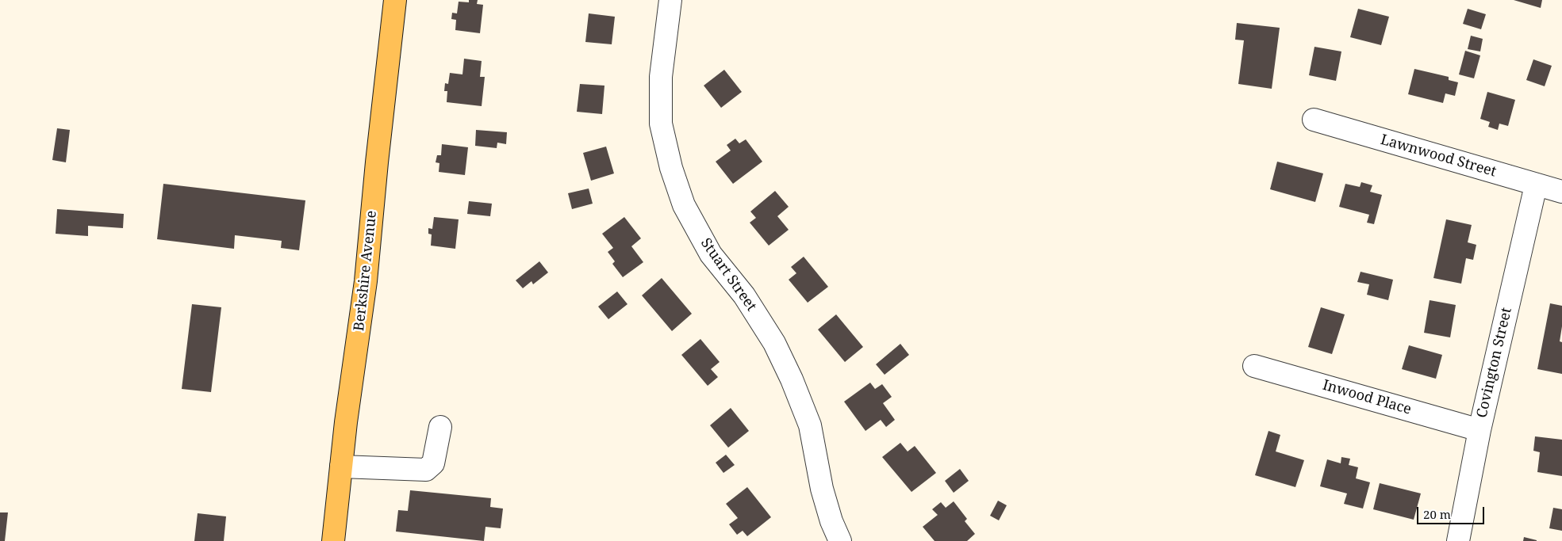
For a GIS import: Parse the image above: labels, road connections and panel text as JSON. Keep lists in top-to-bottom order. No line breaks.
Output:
{"streets":{"main road":["Berkshire Avenue"],"street":["Lawnwood Street","Stuart Street","Covington Street","Inwood Place"]},"crossings":[["Lawnwood Street","Covington Street"],["Covington Street","Inwood Place"]],"scale_bar":"20 m"}
